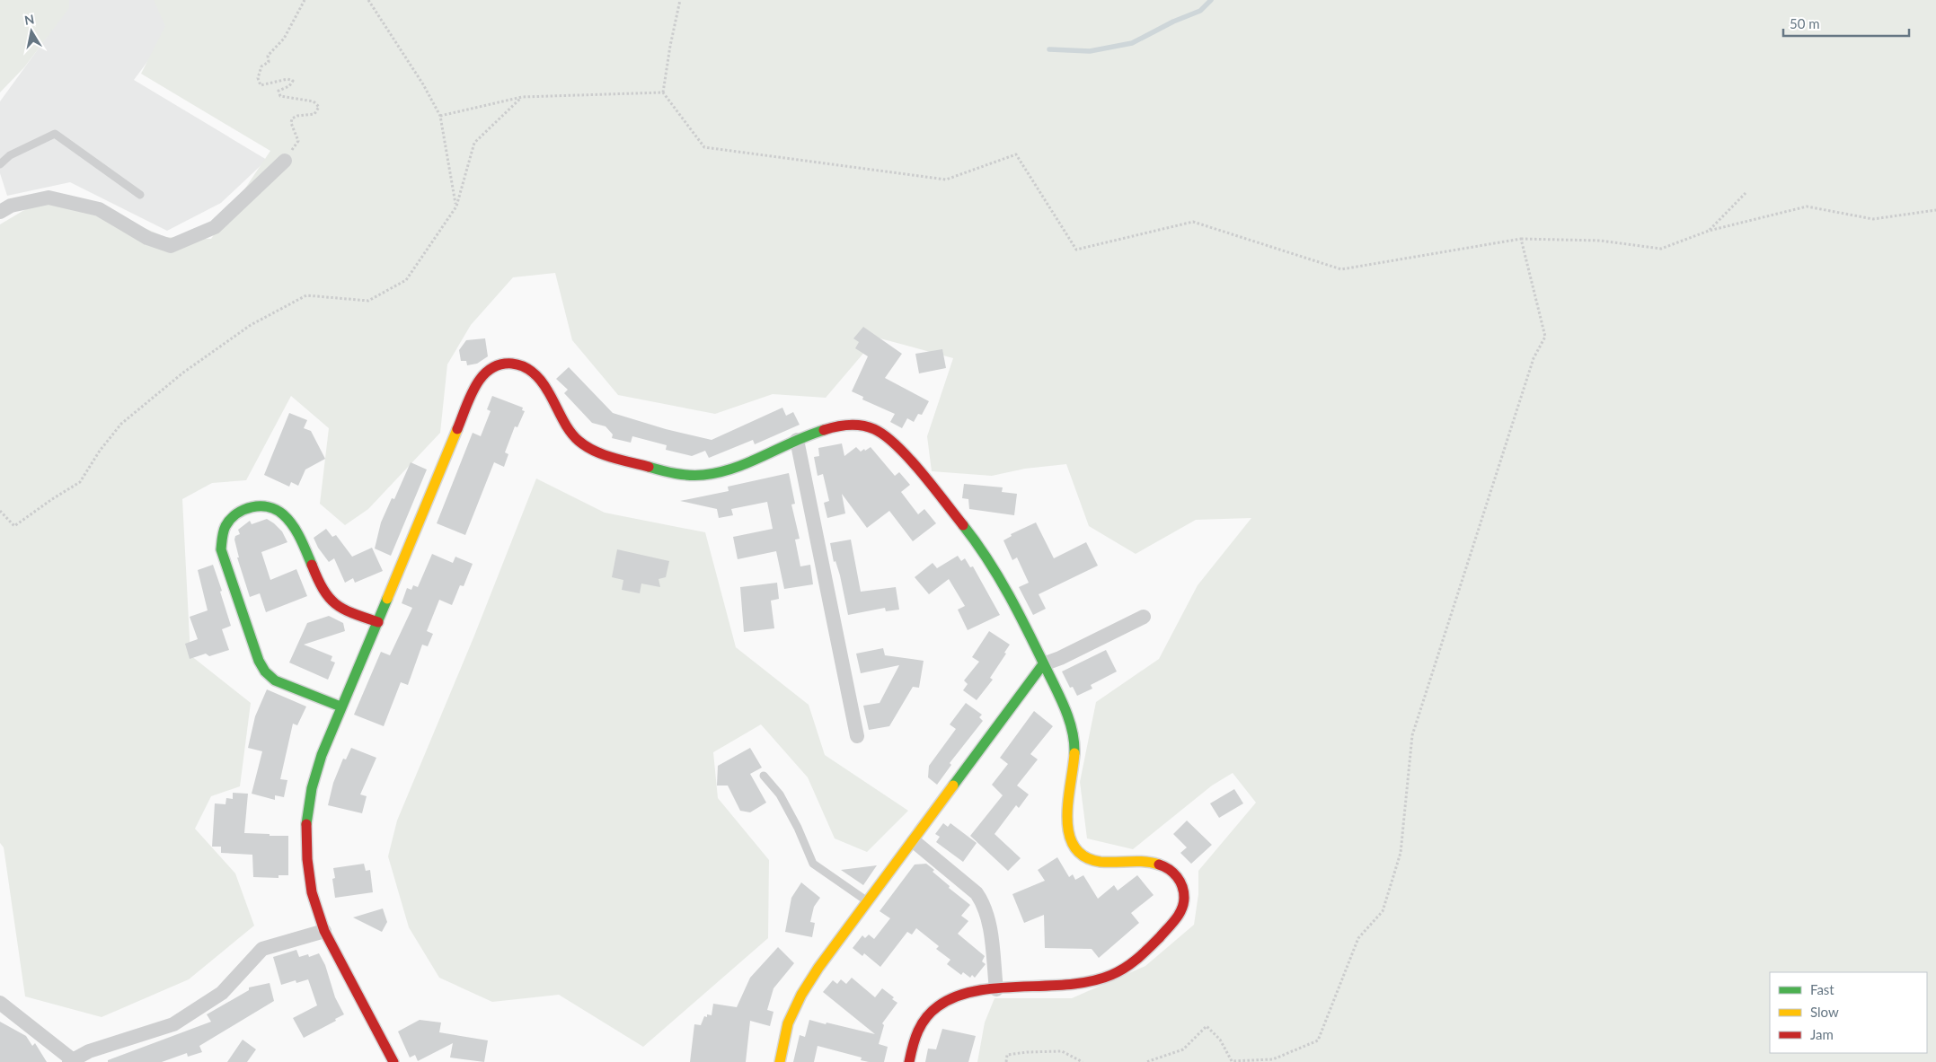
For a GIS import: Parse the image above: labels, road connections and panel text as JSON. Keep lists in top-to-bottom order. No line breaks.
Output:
{"legend":["Fast","Slow","Jam"],"scale_bar":"50 m","north":"top"}
